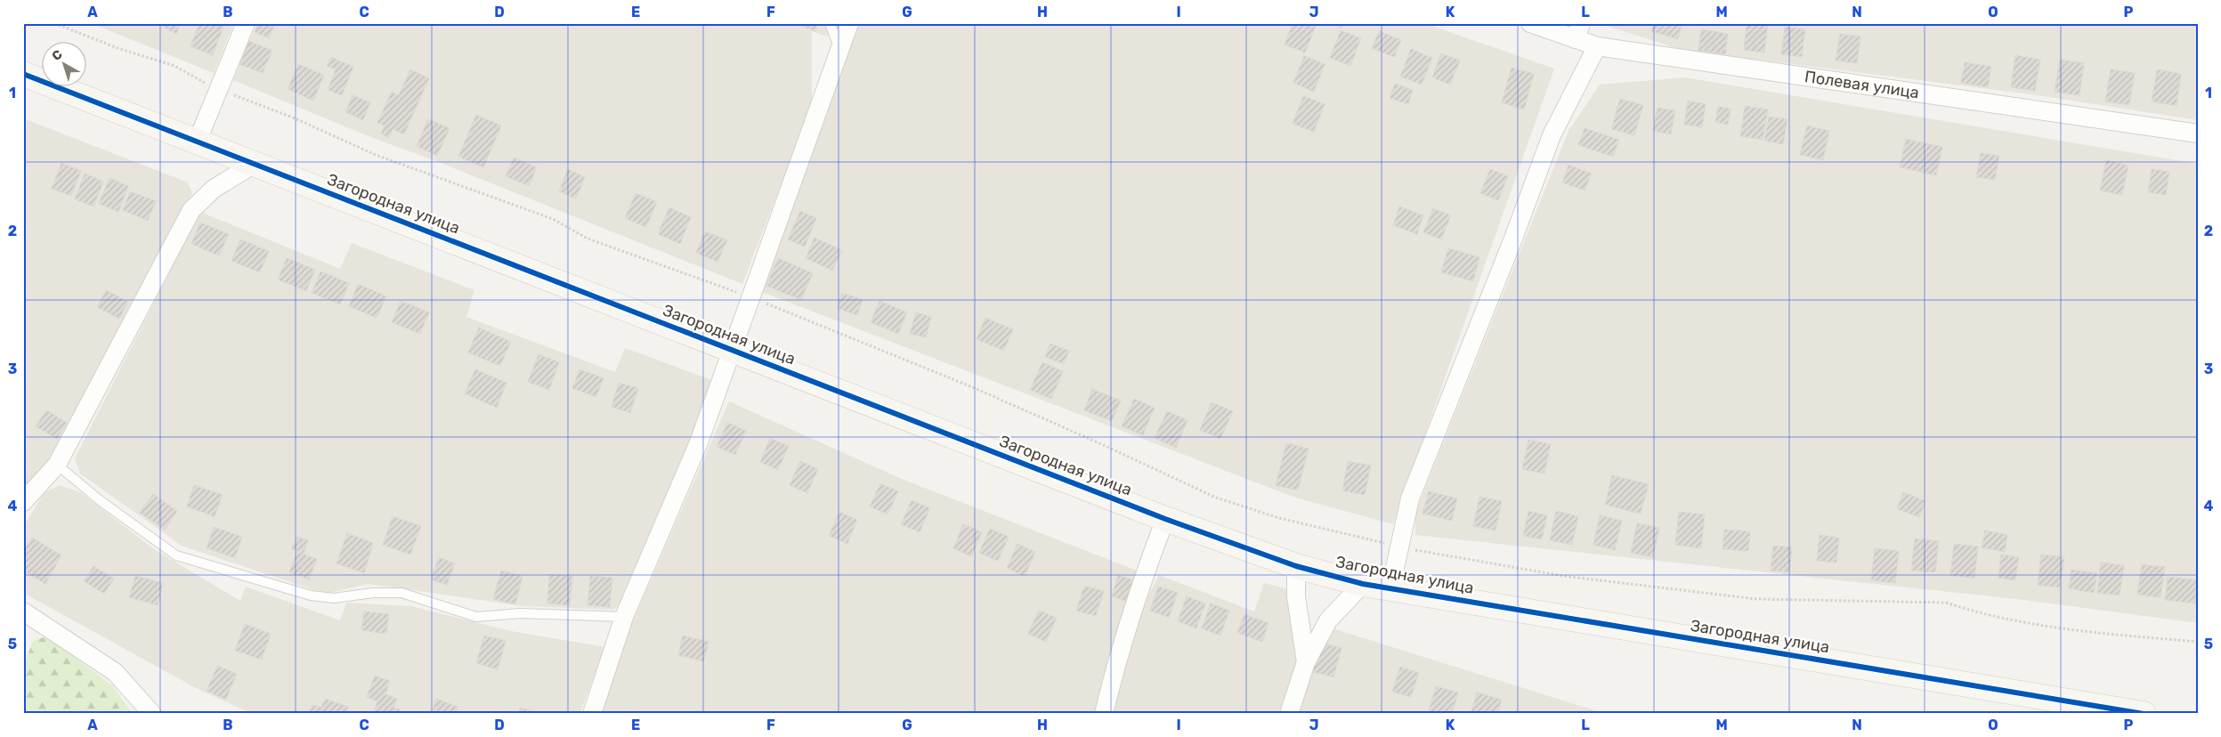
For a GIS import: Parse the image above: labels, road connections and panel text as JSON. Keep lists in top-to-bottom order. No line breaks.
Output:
{"streets":{"street":["Полевая улица","Загородная улица"]},"north":"top left","grid":{"columns":["A","B","C","D","E","F","G","H","I","J","K","L","M","N","O","P"],"rows":["1","2","3","4","5"]}}
